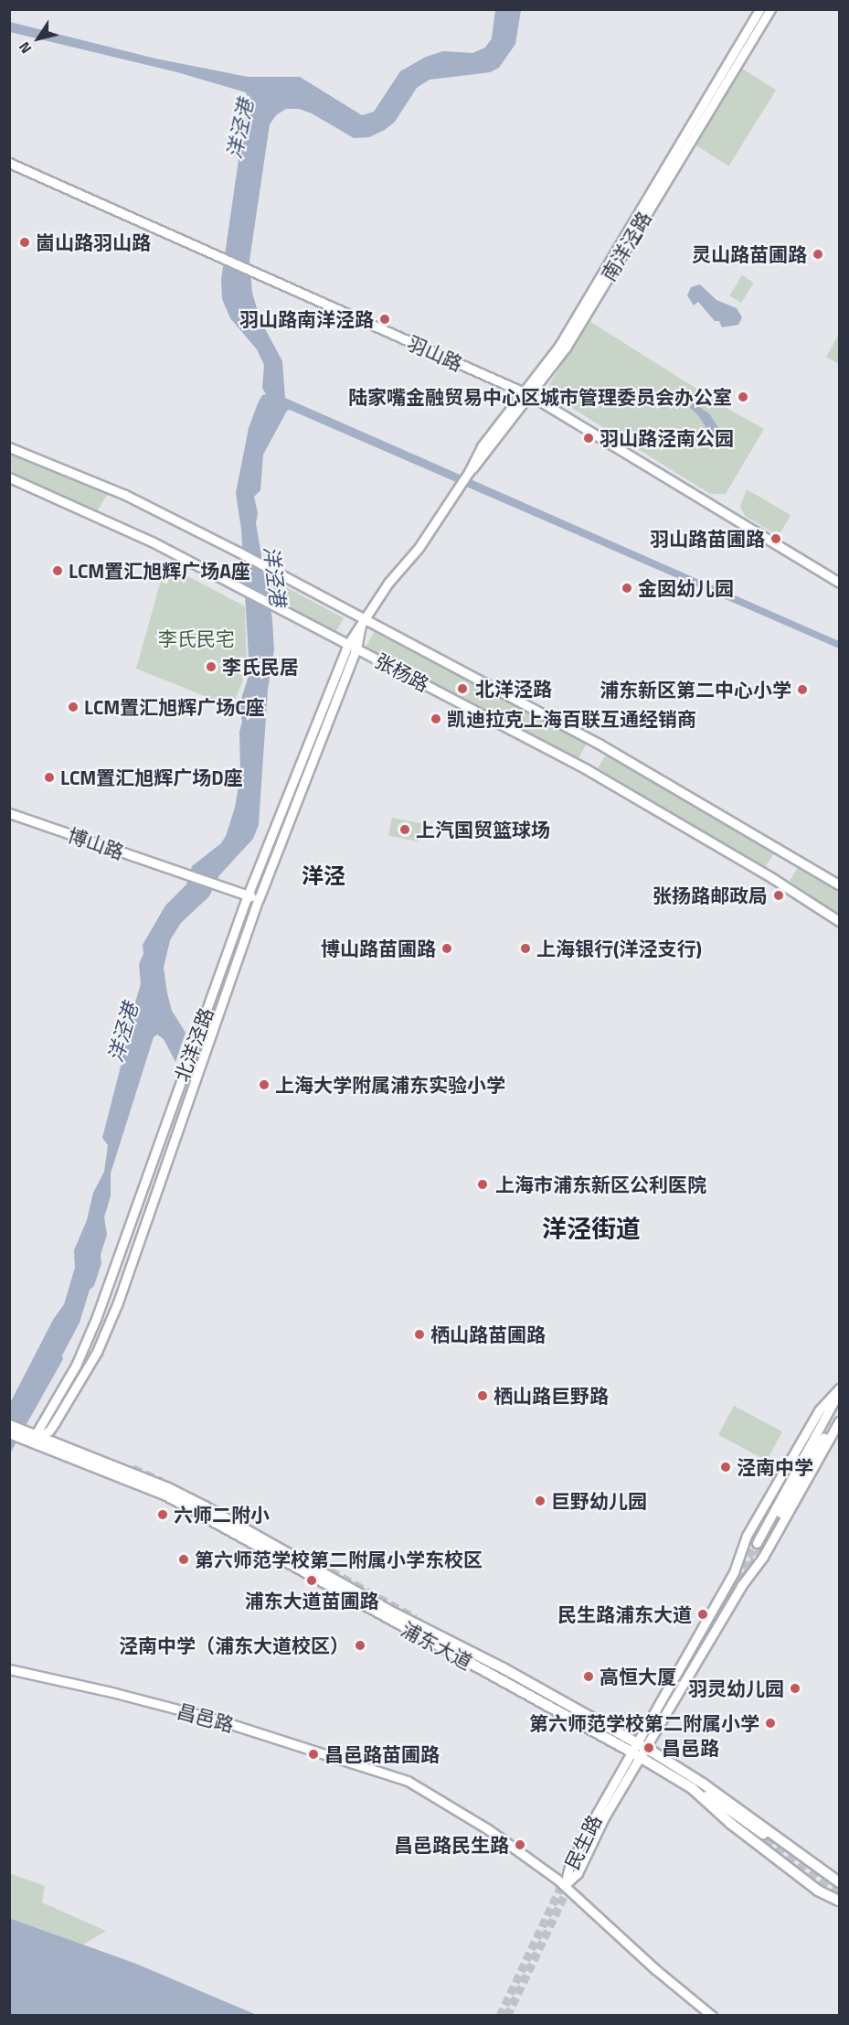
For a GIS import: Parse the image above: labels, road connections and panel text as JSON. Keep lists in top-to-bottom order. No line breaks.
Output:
{"streets":{"main road":["南洋泾路","羽山路","张杨路","博山路","北洋泾路","浦东大道","昌邑路","民生路"]},"crossings":[["南洋泾路","羽山路"],["南洋泾路","张杨路"],["南洋泾路","北洋泾路"],["张杨路","北洋泾路"],["博山路","北洋泾路"],["北洋泾路","浦东大道"],["浦东大道","民生路"],["昌邑路","民生路"]],"districts":["洋泾","洋泾街道"],"water":["洋泾港"],"parks":["李氏民宅"],"places":["崮山路羽山路","灵山路苗圃路","羽山路南洋泾路","陆家嘴金融贸易中心区城市管理委员会办公室","羽山路泾南公园","羽山路苗圃路","LCM置汇旭辉广场A座","金囡幼儿园","李氏民居","北洋泾路","浦东新区第二中心小学","LCM置汇旭辉广场C座","凯迪拉克上海百联互通经销商","LCM置汇旭辉广场D座","上汽国贸篮球场","张扬路邮政局","博山路苗圃路","上海银行(洋泾支行)","上海大学附属浦东实验小学","上海市浦东新区公利医院","栖山路苗圃路","栖山路巨野路","泾南中学","巨野幼儿园","六师二附小","第六师范学校第二附属小学东校区","浦东大道苗圃路","民生路浦东大道","泾南中学（浦东大道校区）","高恒大厦","羽灵幼儿园","第六师范学校第二附属小学","昌邑路","昌邑路苗圃路","昌邑路民生路"],"north":"bottom left"}
